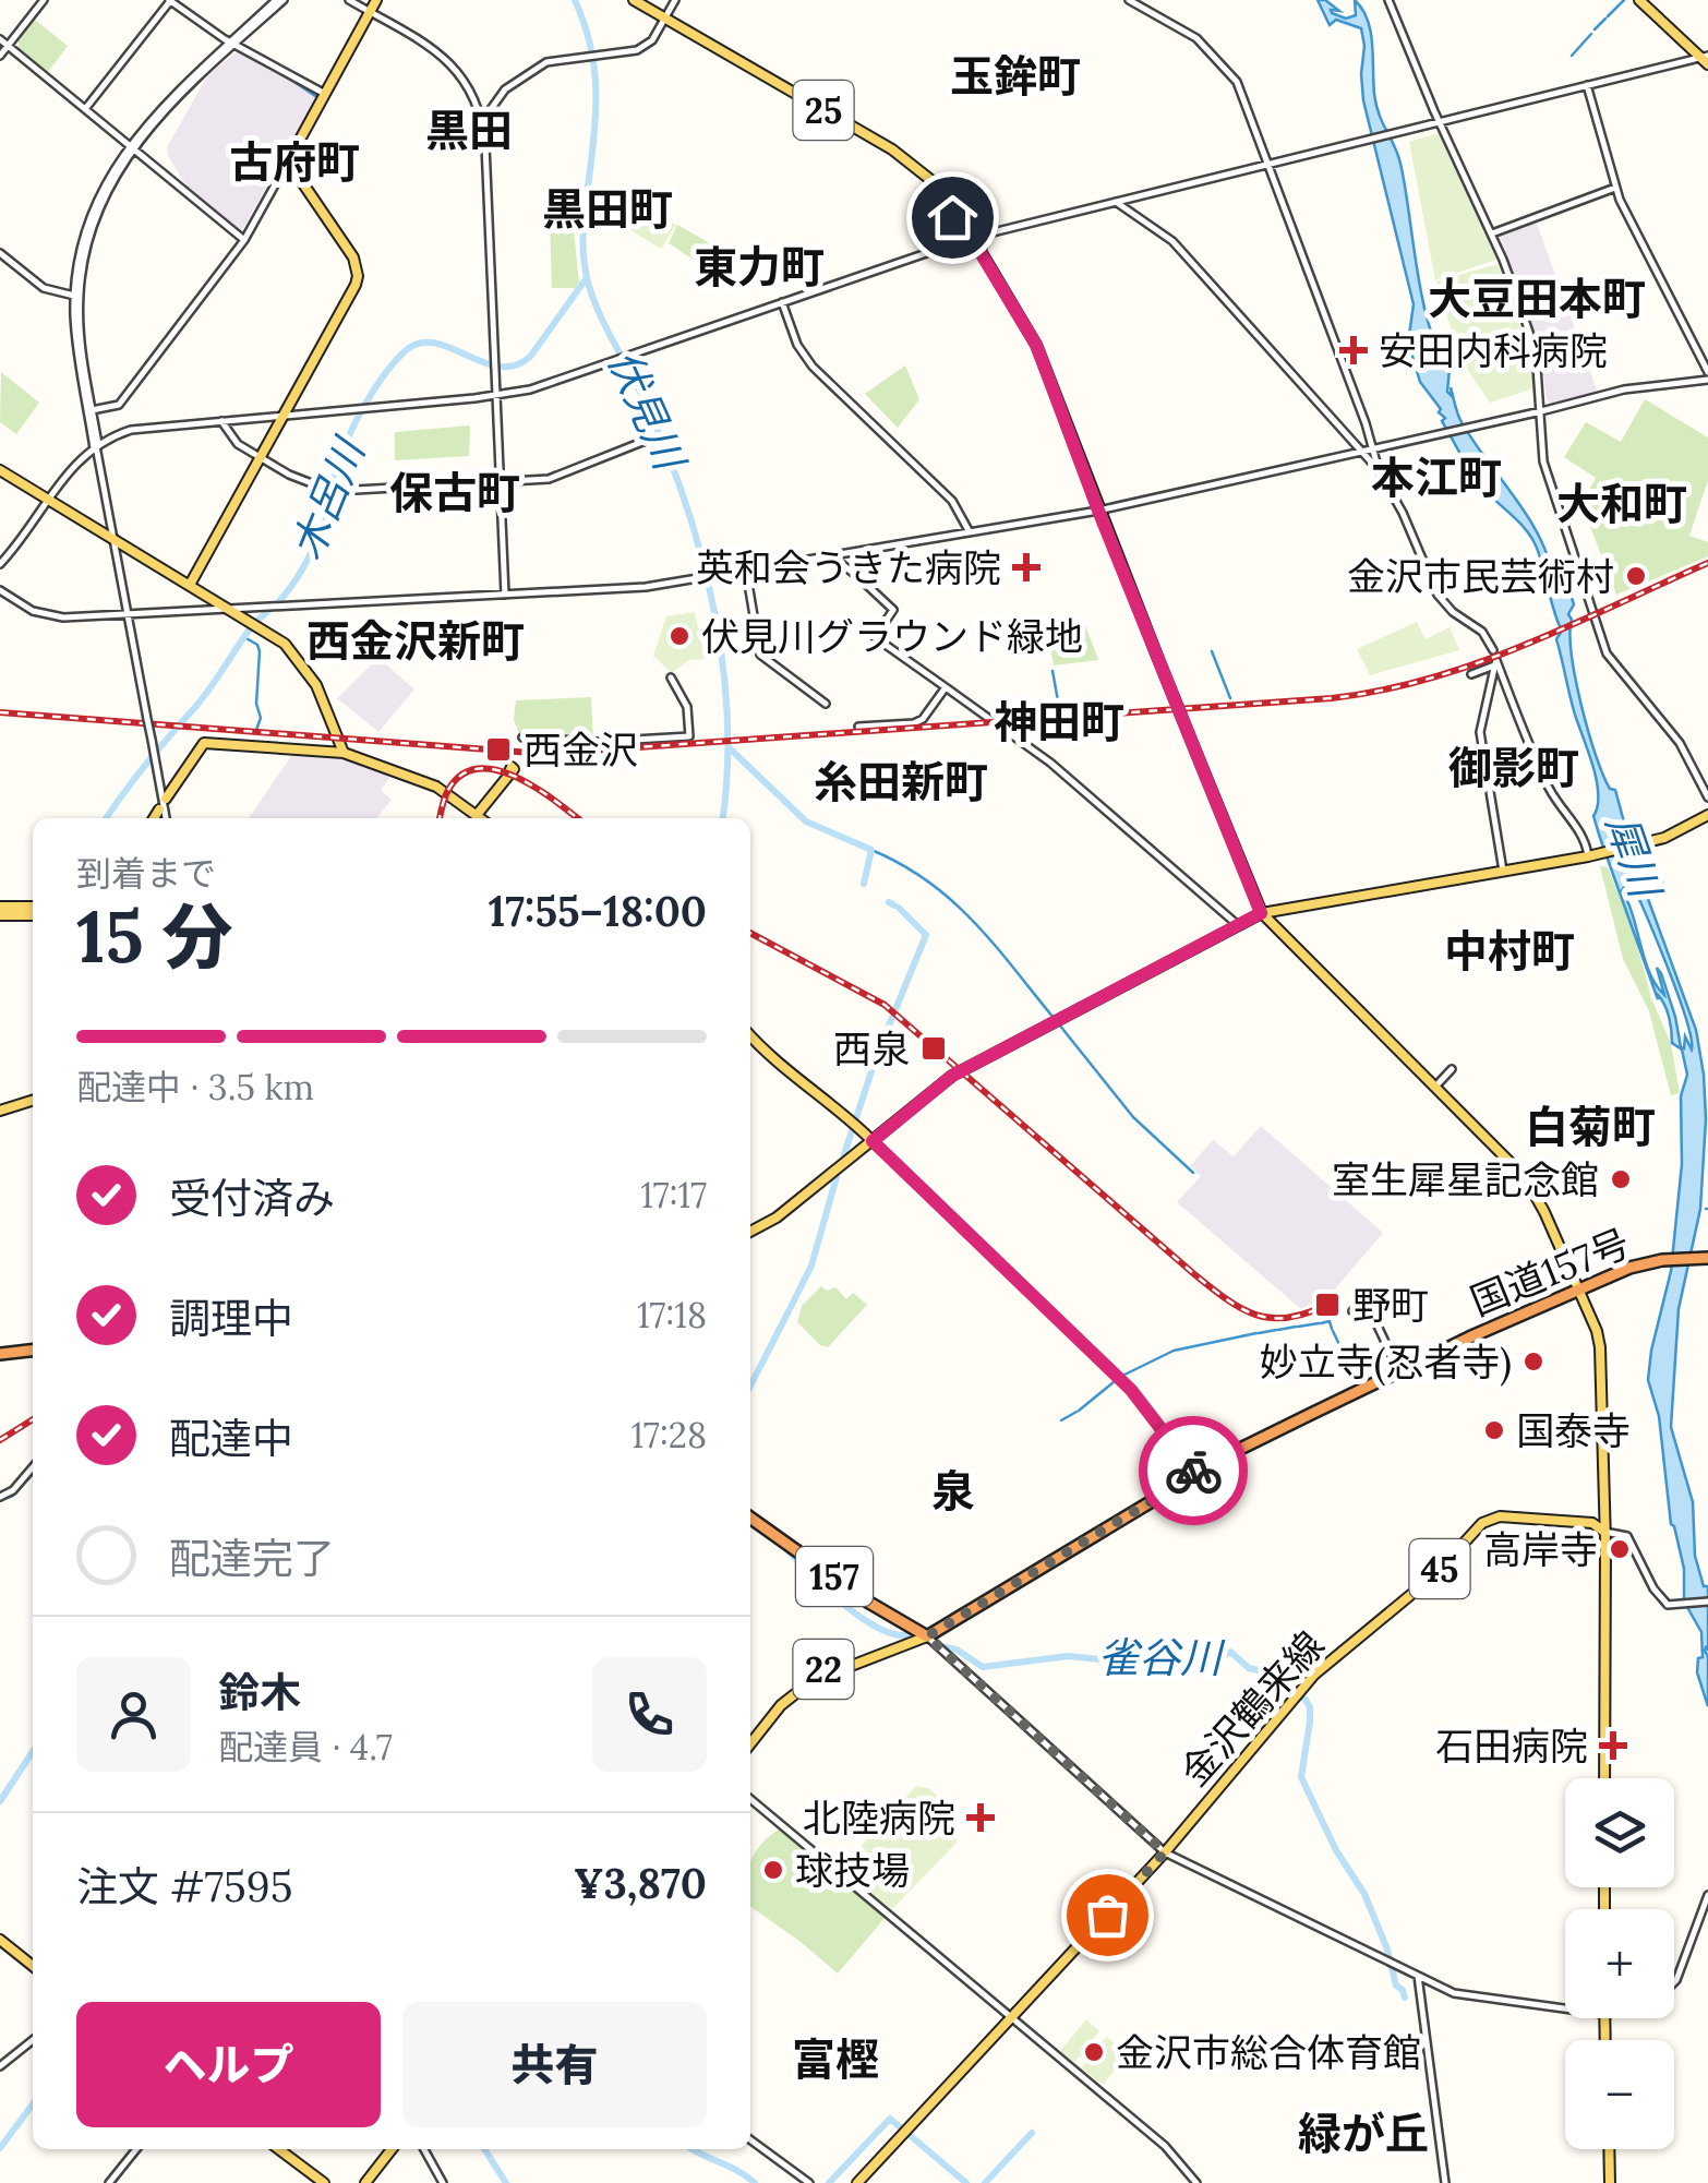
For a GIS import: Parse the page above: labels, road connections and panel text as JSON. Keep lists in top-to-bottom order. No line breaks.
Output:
{"streets":{"highway":["国道157号","157"],"main road":["25","45","22","金沢鶴来線"]},"crossings":[["25","国道157号"],["国道157号","157"],["国道157号","22"],["157","22"]],"districts":["玉鉾町","黒田","古府町","黒田町","東力町","大豆田本町","本江町","保古町","大和町","西金沢新町","神田町","御影町","糸田新町","中村町","白菊町","泉","富樫","緑が丘"],"water":["伏見川","木呂川","犀川","雀谷川"],"places":{"health":["安田内科病院","英和会うきた病院","石田病院","北陸病院"],"other":["金沢市民芸術村","伏見川グラウンド緑地","室生犀星記念館","妙立寺(忍者寺)","国泰寺","高岸寺","球技場","金沢市総合体育館"],"transit":["西金沢","西泉","野町"]},"page":{"heading":["15 分","到着まで","17:55–18:00"],"panel":["鈴木","配達員 · 4.7","注文 #7595","¥3,870"],"bar":"配達中 · 3.5 km","list":[["受付済み","17:17"],["調理中","17:18"],["配達中","17:28"],"配達完了"],"map_buttons":["+","−"],"buttons":["ヘルプ","共有"]}}
